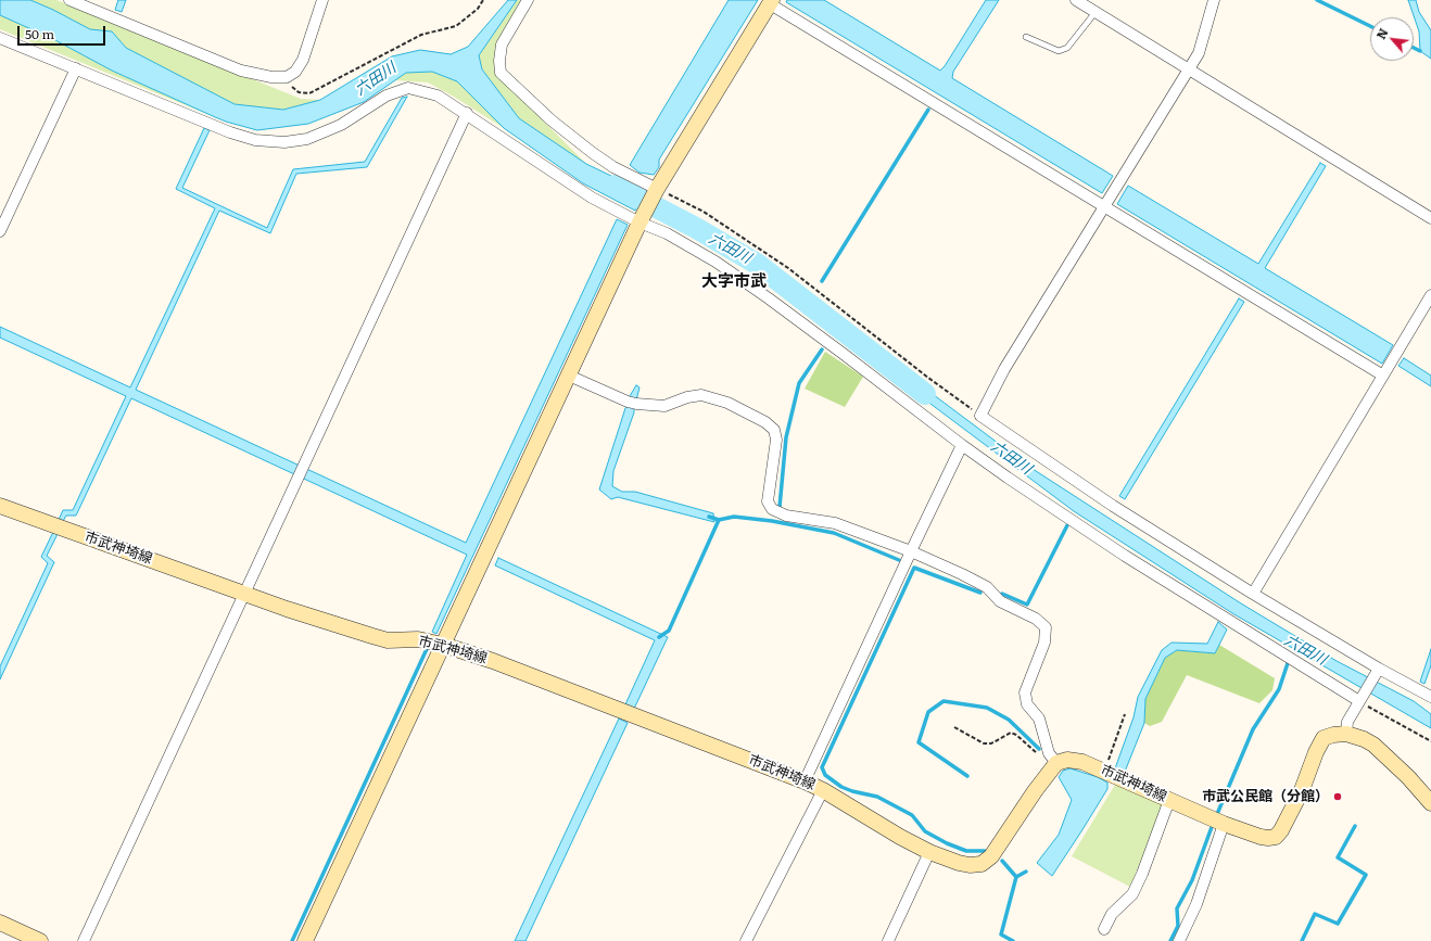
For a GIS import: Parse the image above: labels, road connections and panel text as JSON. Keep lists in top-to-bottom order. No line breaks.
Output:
{"streets":{"main road":["市武神埼線"]},"districts":["大字市武"],"water":["六田川"],"places":["市武公民館（分館）"],"scale_bar":"50 m","north":"top left"}
